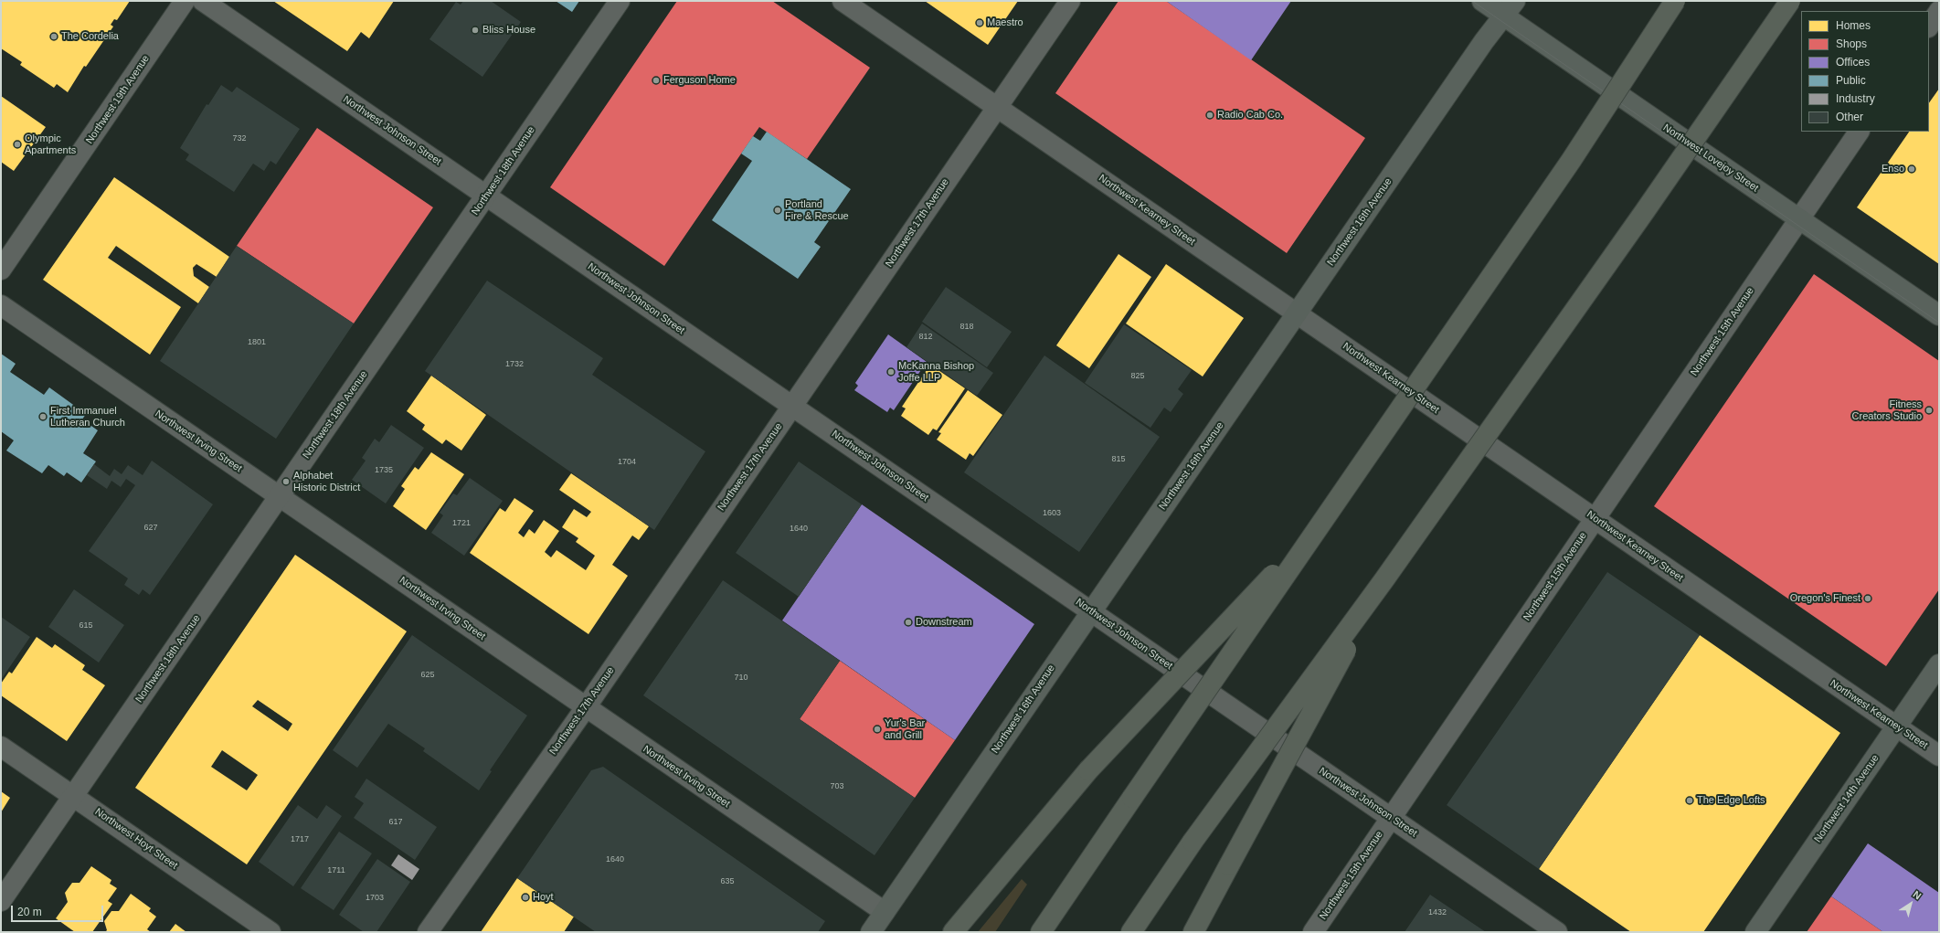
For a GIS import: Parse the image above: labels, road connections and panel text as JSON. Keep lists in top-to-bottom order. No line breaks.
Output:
{"streets":{"main road":["Northwest Lovejoy Street","Northwest 16th Avenue","Northwest 14th Avenue"],"street":["Northwest 19th Avenue","Northwest Johnson Street","Northwest 18th Avenue","Northwest Kearney Street","Northwest 17th Avenue","Northwest 15th Avenue","Northwest Irving Street","Northwest Hoyt Street"]},"crossings":[["Northwest Johnson Street","Northwest 18th Avenue"],["Northwest Johnson Street","Northwest 16th Avenue"],["Northwest Johnson Street","Northwest 17th Avenue"],["Northwest Johnson Street","Northwest 15th Avenue"],["Northwest Lovejoy Street","Northwest 16th Avenue"],["Northwest Lovejoy Street","Northwest 15th Avenue"],["Northwest 18th Avenue","Northwest Irving Street"],["Northwest 18th Avenue","Northwest Hoyt Street"],["Northwest Kearney Street","Northwest 16th Avenue"],["Northwest Kearney Street","Northwest 17th Avenue"],["Northwest Kearney Street","Northwest 15th Avenue"],["Northwest Kearney Street","Northwest 14th Avenue"],["Northwest 16th Avenue","Northwest Irving Street"],["Northwest 17th Avenue","Northwest Irving Street"]],"places":["Maestro","Bliss House","The Cordelia","Ferguson Home","Radio Cab Co.","Olympic Apartments","Enso","Portland Fire & Rescue","McKanna Bishop Joffe LLP","Fitness Creators Studio","First Immanuel Lutheran Church","Alphabet Historic District","Oregon's Finest","Downstream","Yur's Bar and Grill","The Edge Lofts","Hoyt"],"house_numbers":["732","818","812","1801","1732","825","815","1704","1735","1603","1721","627","1640","615","625","710","703","617","1717","1640","1711","635","1703","1432"],"legend":["Homes","Shops","Offices","Public","Industry","Other"],"scale_bar":"20 m","north":"top right"}
